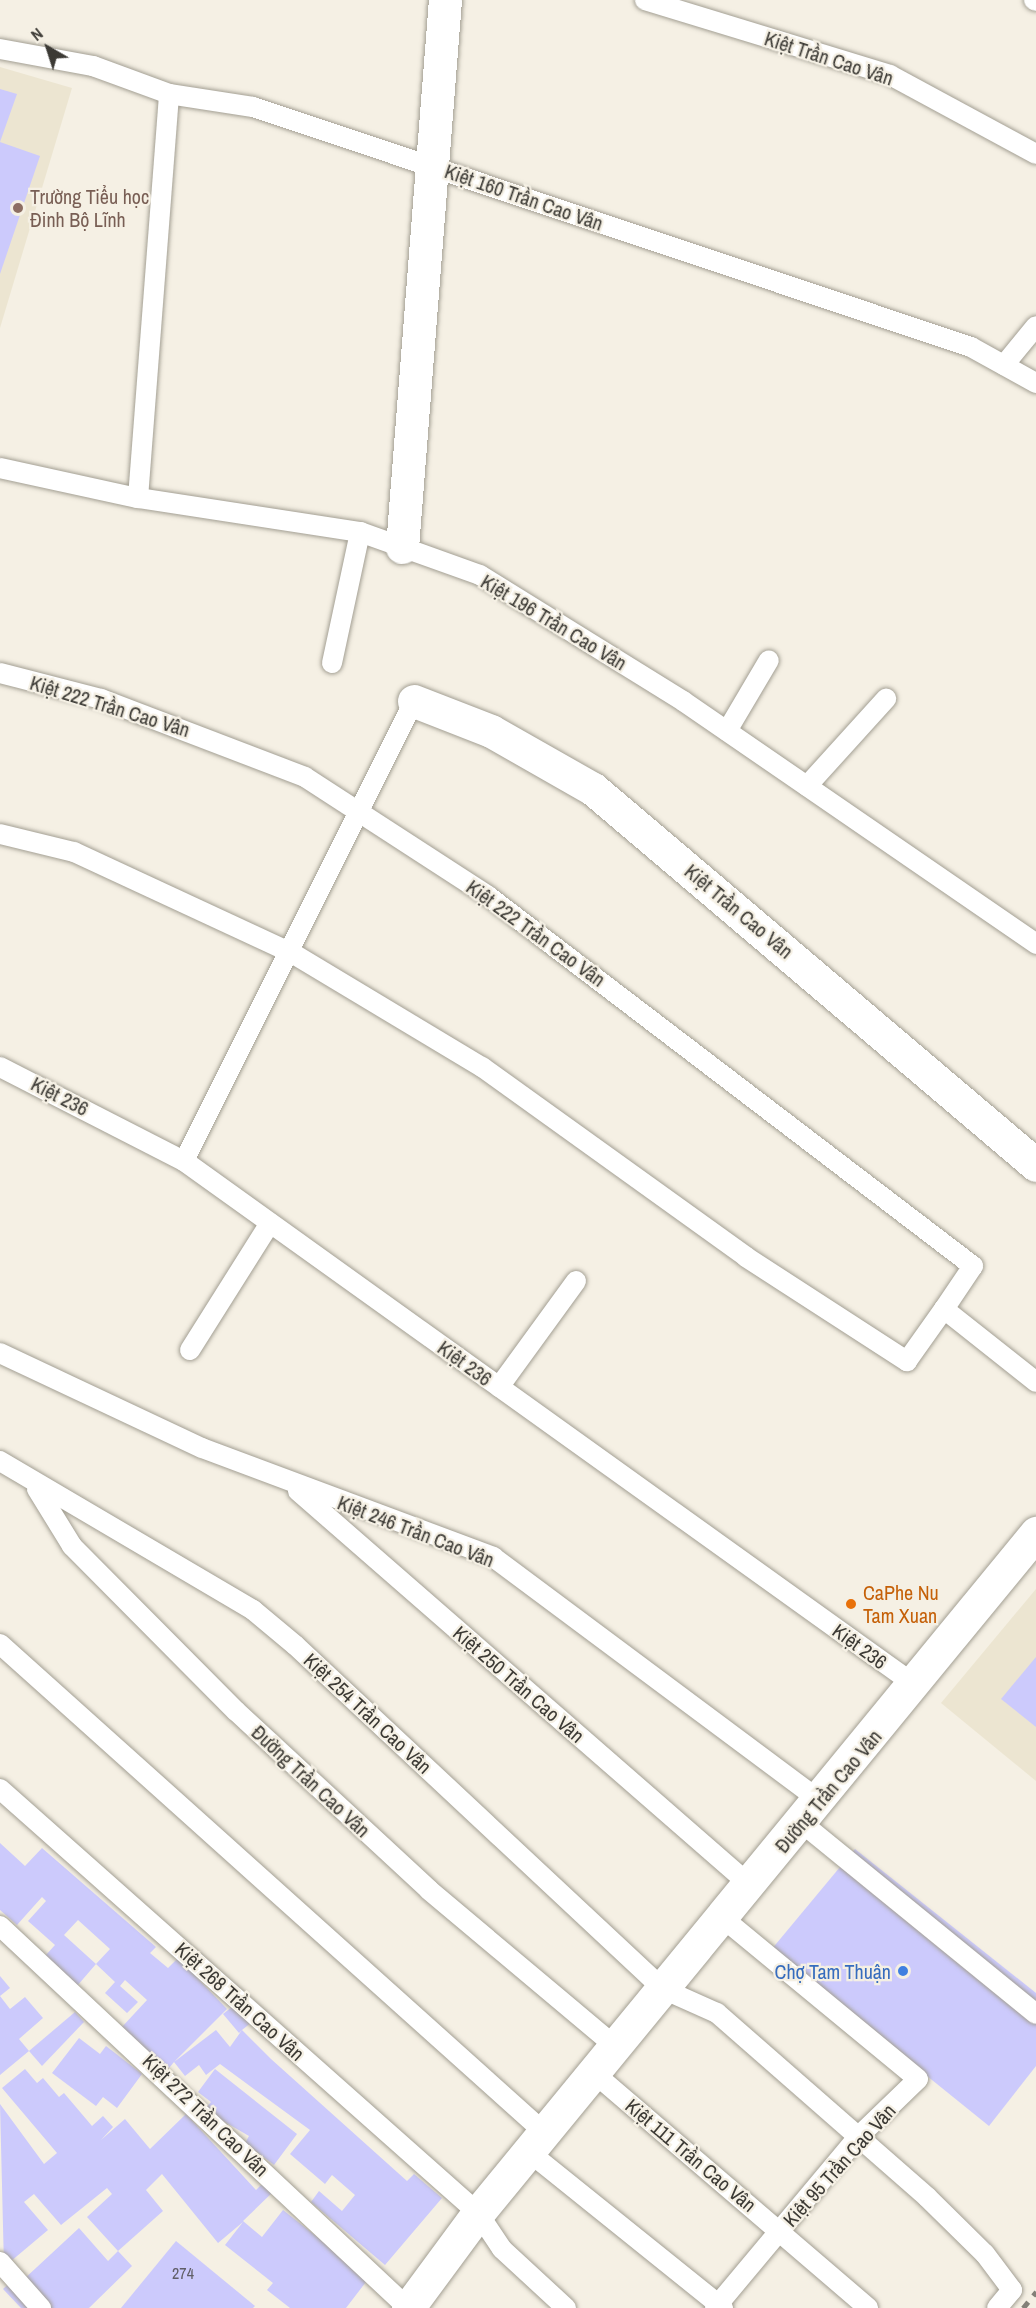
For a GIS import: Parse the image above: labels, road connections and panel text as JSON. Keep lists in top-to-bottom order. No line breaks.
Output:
{"streets":{"street":["Kiệt Trần Cao Vân","Đường Trần Cao Vân"],"lane":["Kiệt 160 Trần Cao Vân","Kiệt 196 Trần Cao Vân","Kiệt 222 Trần Cao Vân","Kiệt 236","Kiệt 246 Trần Cao Vân","Kiệt 250 Trần Cao Vân","Kiệt 254 Trần Cao Vân","Kiệt 268 Trần Cao Vân","Kiệt 272 Trần Cao Vân","Kiệt 111 Trần Cao Vân","Kiệt 95 Trần Cao Vân"]},"crossings":[["Kiệt 236","Đường Trần Cao Vân"],["Kiệt 246 Trần Cao Vân","Kiệt 250 Trần Cao Vân"],["Kiệt 246 Trần Cao Vân","Đường Trần Cao Vân"],["Kiệt 250 Trần Cao Vân","Đường Trần Cao Vân"],["Kiệt 254 Trần Cao Vân","Đường Trần Cao Vân"],["Kiệt 254 Trần Cao Vân","Kiệt 95 Trần Cao Vân"],["Đường Trần Cao Vân","Kiệt 268 Trần Cao Vân"],["Đường Trần Cao Vân","Kiệt 272 Trần Cao Vân"],["Đường Trần Cao Vân","Kiệt 111 Trần Cao Vân"],["Đường Trần Cao Vân","Kiệt 95 Trần Cao Vân"],["Kiệt 111 Trần Cao Vân","Kiệt 95 Trần Cao Vân"]],"places":["Trường Tiểu học Đinh Bộ Lĩnh","CaPhe Nu Tam Xuan","Chợ Tam Thuận"],"house_numbers":["274"],"north":"top left"}
